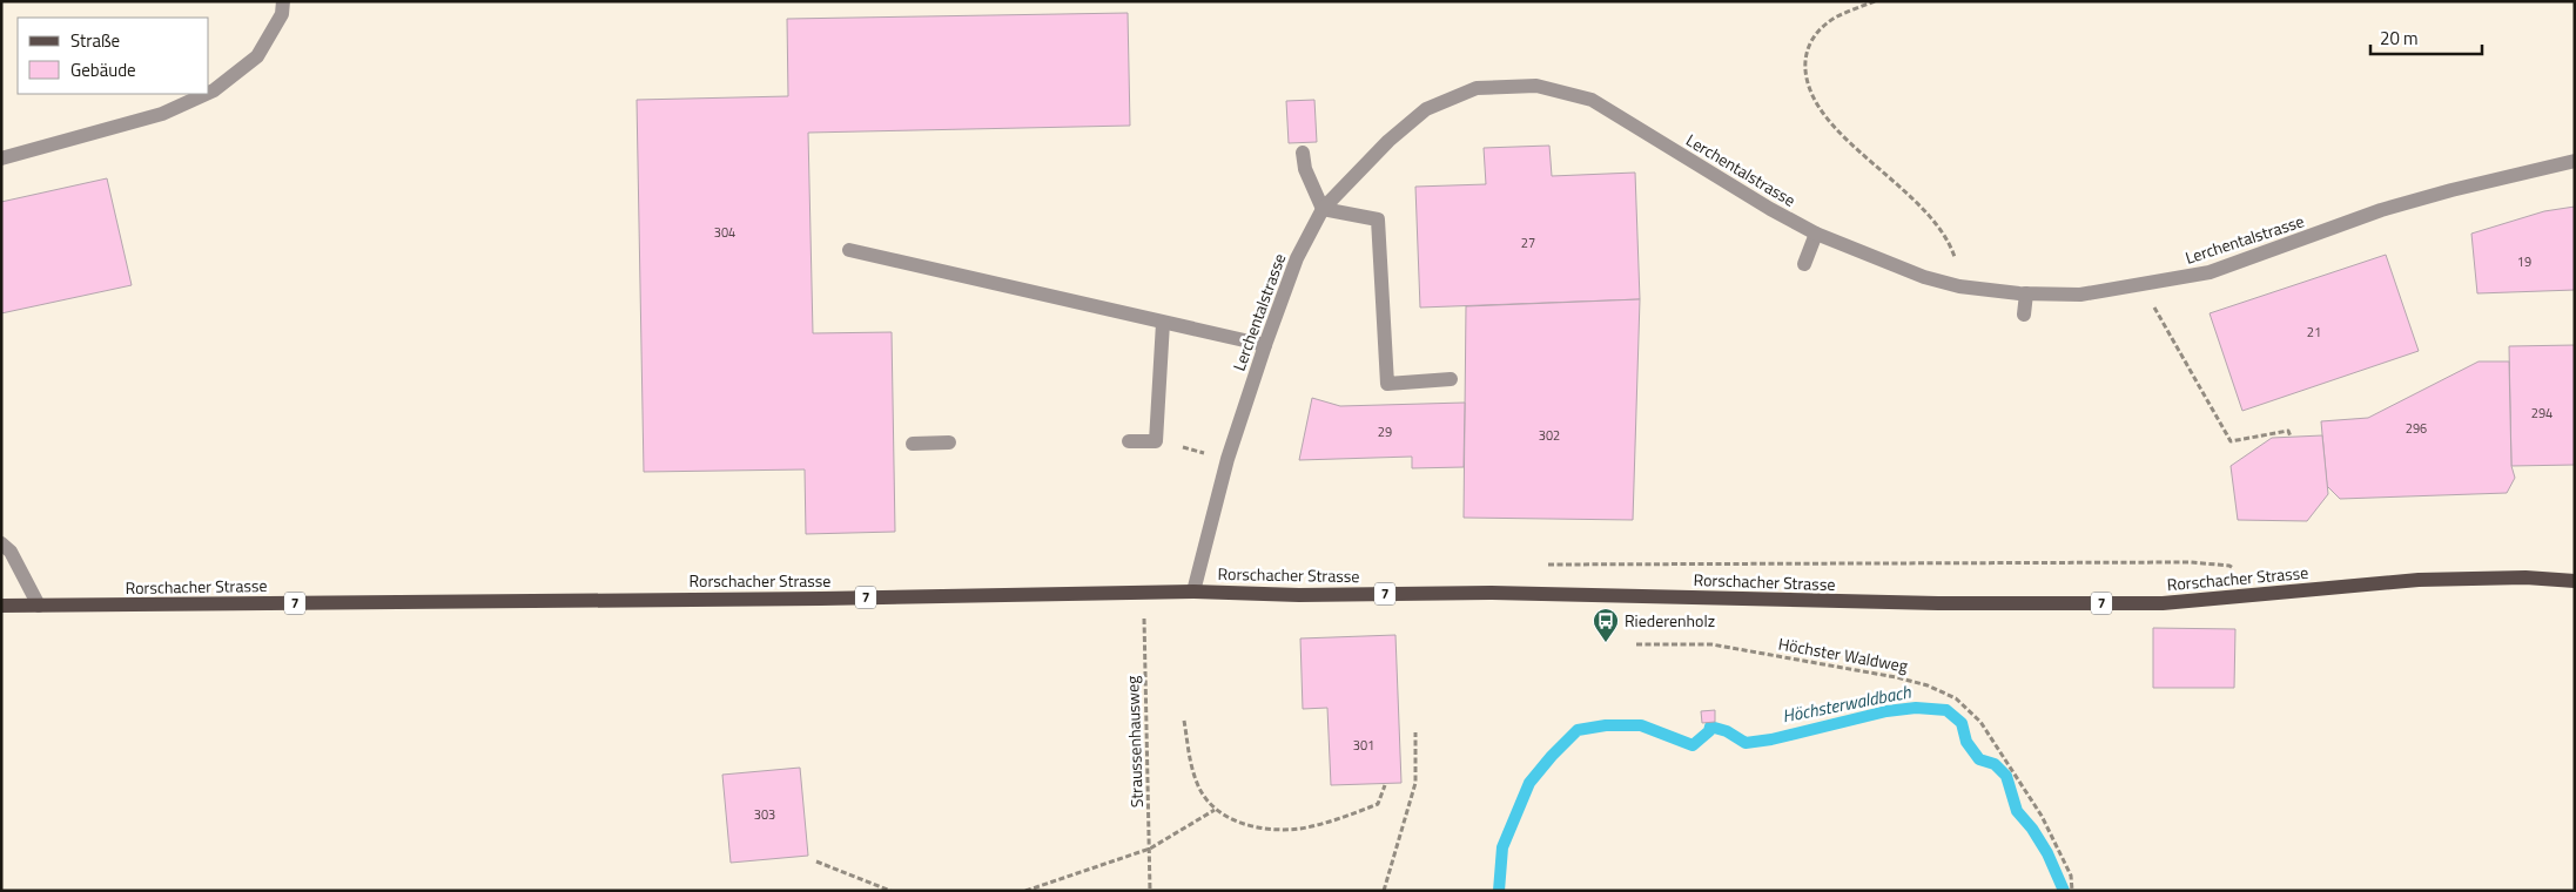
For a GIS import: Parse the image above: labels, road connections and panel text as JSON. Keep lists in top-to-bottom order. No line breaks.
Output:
{"streets":{"main road":["Rorschacher Strasse","7"],"street":["Lerchentalstrasse"],"path":["Höchster Waldweg","Straussenhausweg"]},"crossings":[["Lerchentalstrasse","Rorschacher Strasse"],["Rorschacher Strasse","Straussenhausweg"]],"water":["Höchsterwaldbach"],"places":{"bus stop":["Riederenholz"]},"house_numbers":["304","27","19","21","294","296","29","302","301","303"],"legend":["Straße","Gebäude"],"scale_bar":"20 m"}
